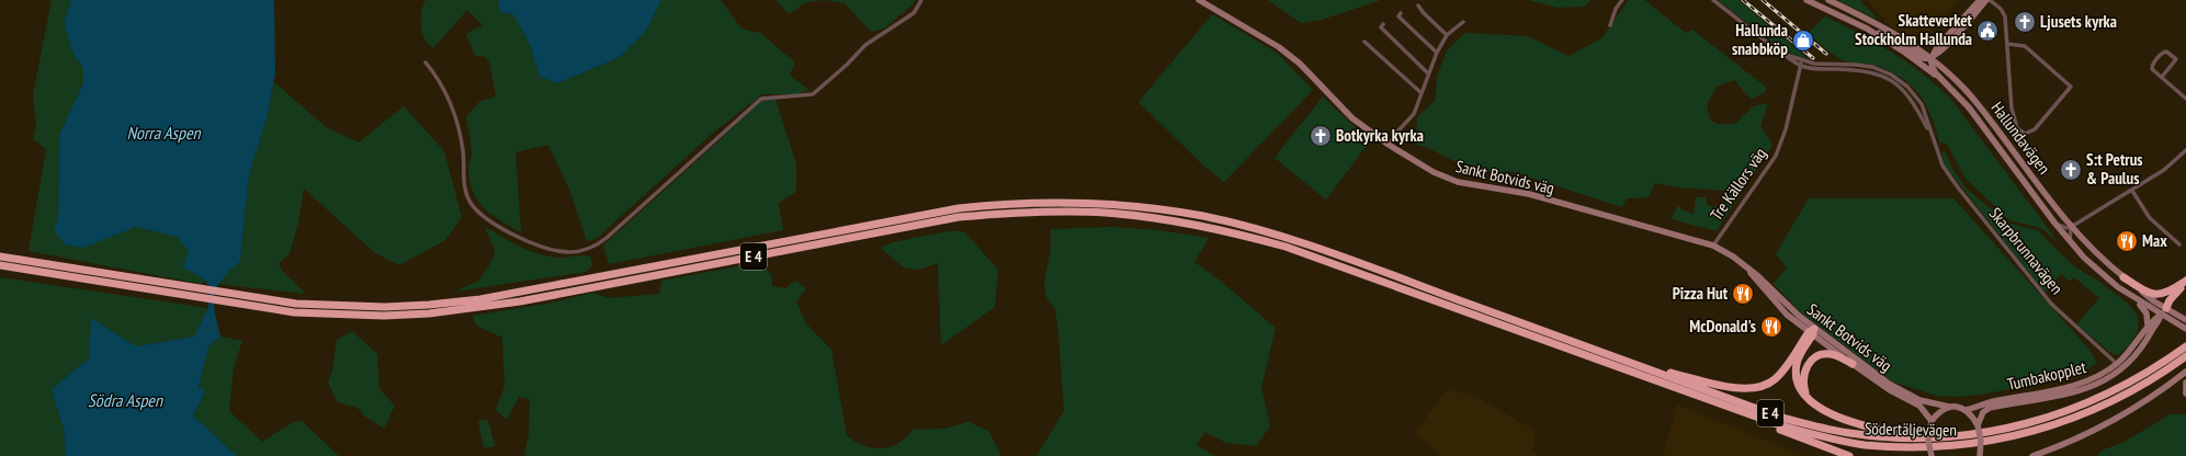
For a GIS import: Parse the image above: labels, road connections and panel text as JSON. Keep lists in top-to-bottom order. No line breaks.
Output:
{"streets":{"highway":["E 4","Södertäljevägen"],"main road":["Hallundavägen","Sankt Botvids väg","Tumbakopplet"],"street":["Tre Källors väg","Skarpbrunnavägen"]},"crossings":[["Hallundavägen","Tumbakopplet"],["Sankt Botvids väg","Tre Källors väg"],["Sankt Botvids väg","Tumbakopplet"],["Tre Källors väg","Skarpbrunnavägen"],["Skarpbrunnavägen","Tumbakopplet"]],"water":["Norra Aspen","Södra Aspen"],"places":{"church":["Ljusets kyrka","Botkyrka kyrka","S:t Petrus & Paulus"],"public building":["Skatteverket Stockholm Hallunda"],"shop":["Hallunda snabbköp"],"restaurant":["Max","Pizza Hut","McDonald's"]}}
